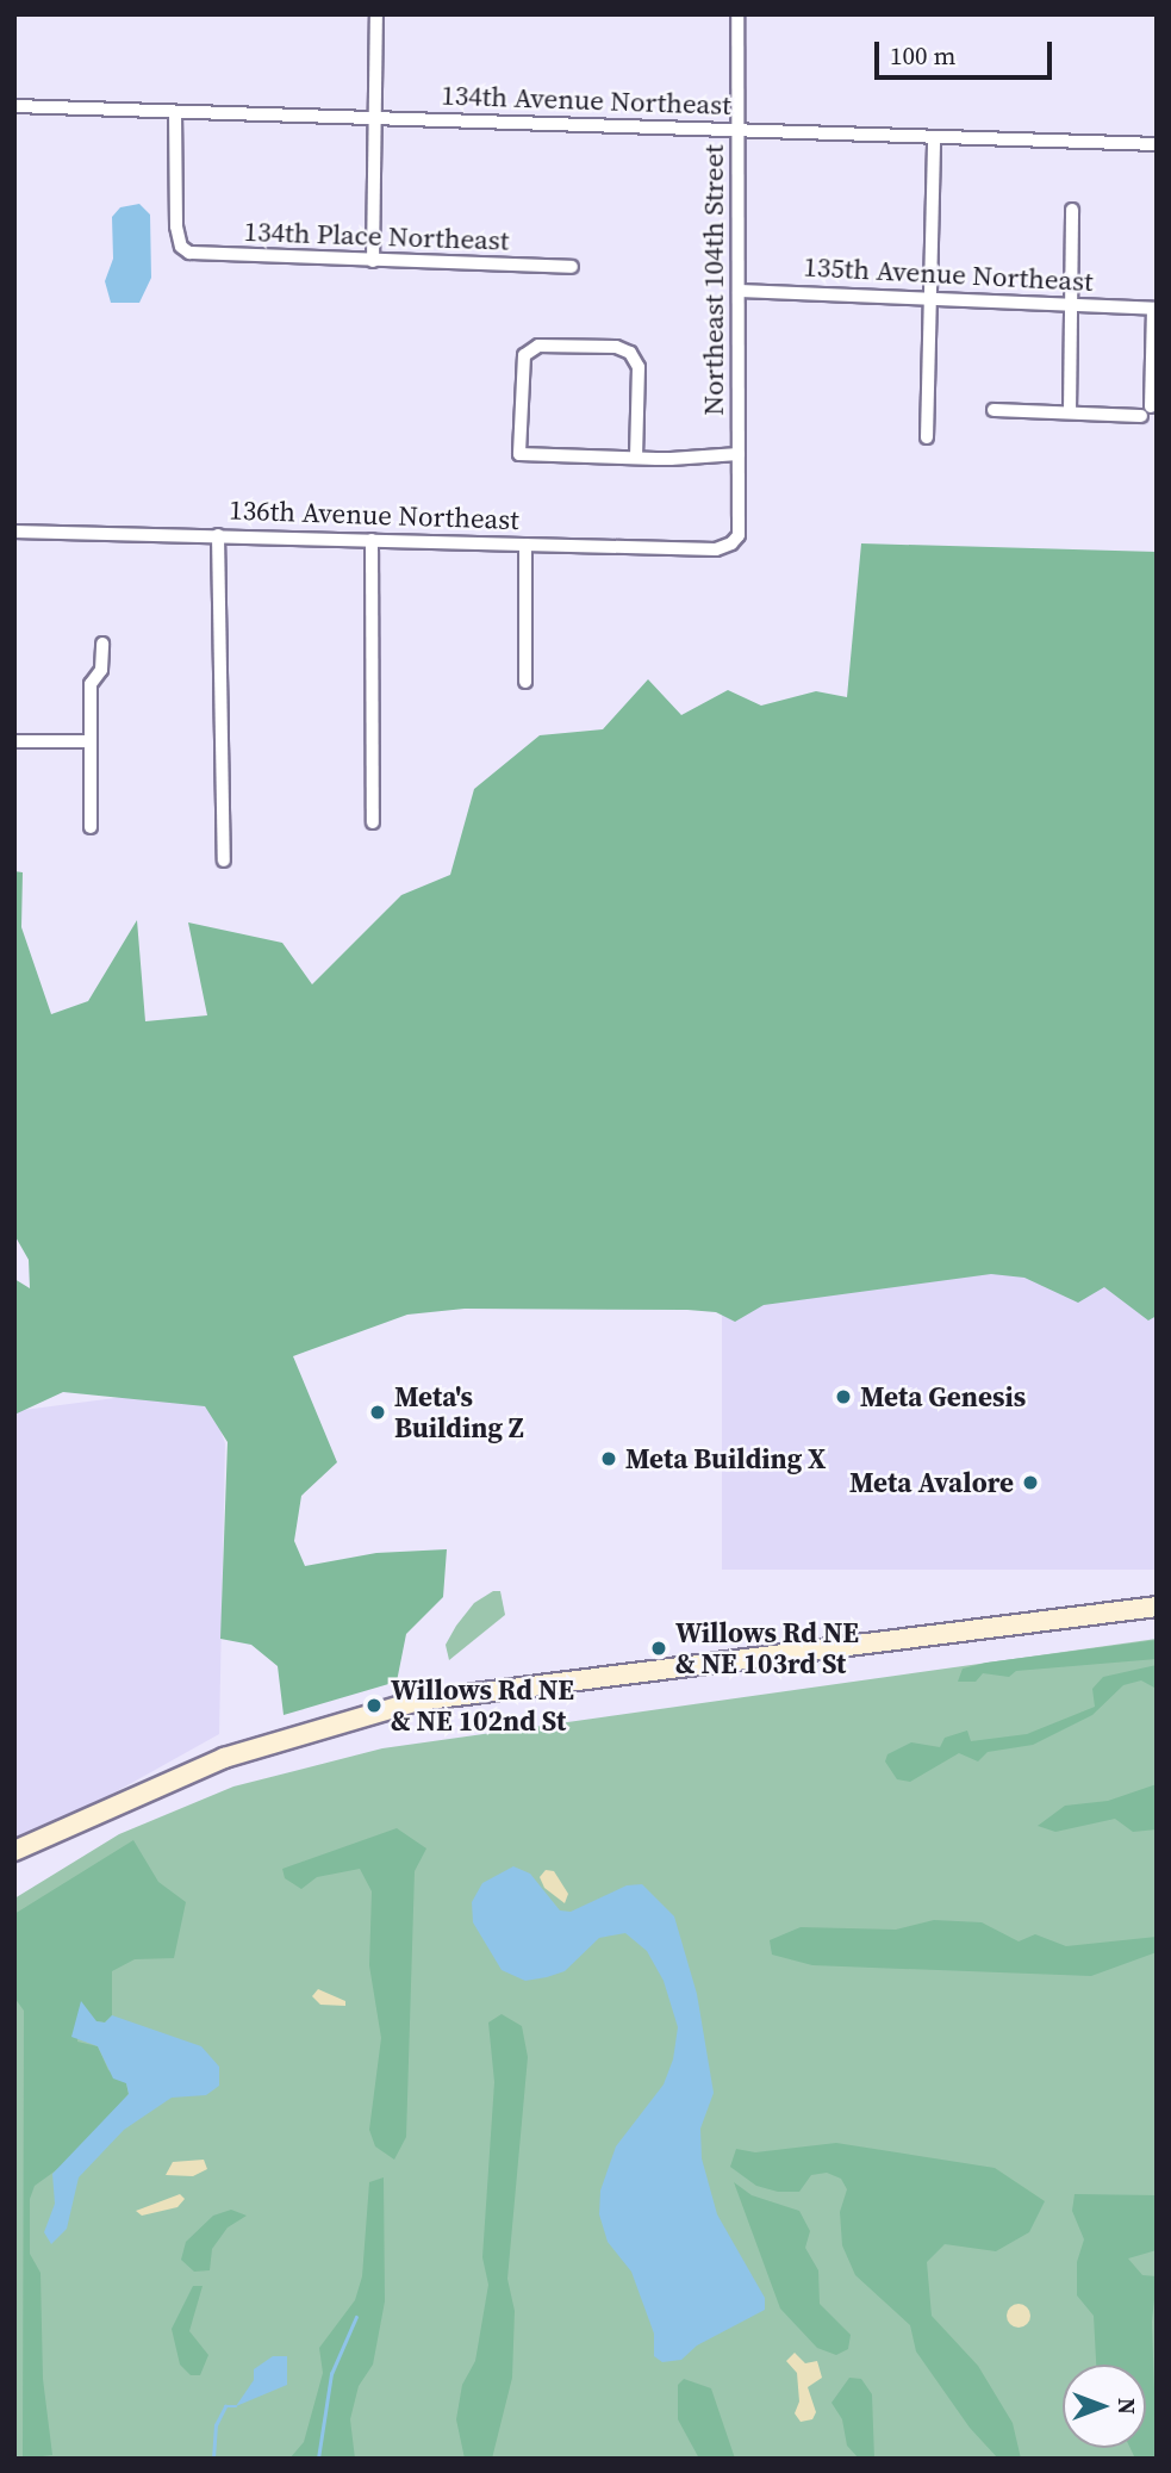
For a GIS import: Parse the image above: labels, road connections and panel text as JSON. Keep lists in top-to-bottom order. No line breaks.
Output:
{"streets":{"street":["134th Avenue Northeast","134th Place Northeast","135th Avenue Northeast","Northeast 104th Street","136th Avenue Northeast"]},"crossings":[["134th Avenue Northeast","134th Place Northeast"],["134th Avenue Northeast","Northeast 104th Street"],["135th Avenue Northeast","Northeast 104th Street"],["Northeast 104th Street","136th Avenue Northeast"]],"places":["Meta Genesis","Meta's Building Z","Meta Building X","Meta Avalore","Willows Rd NE & NE 103rd St","Willows Rd NE & NE 102nd St"],"scale_bar":"100 m","north":"right"}
